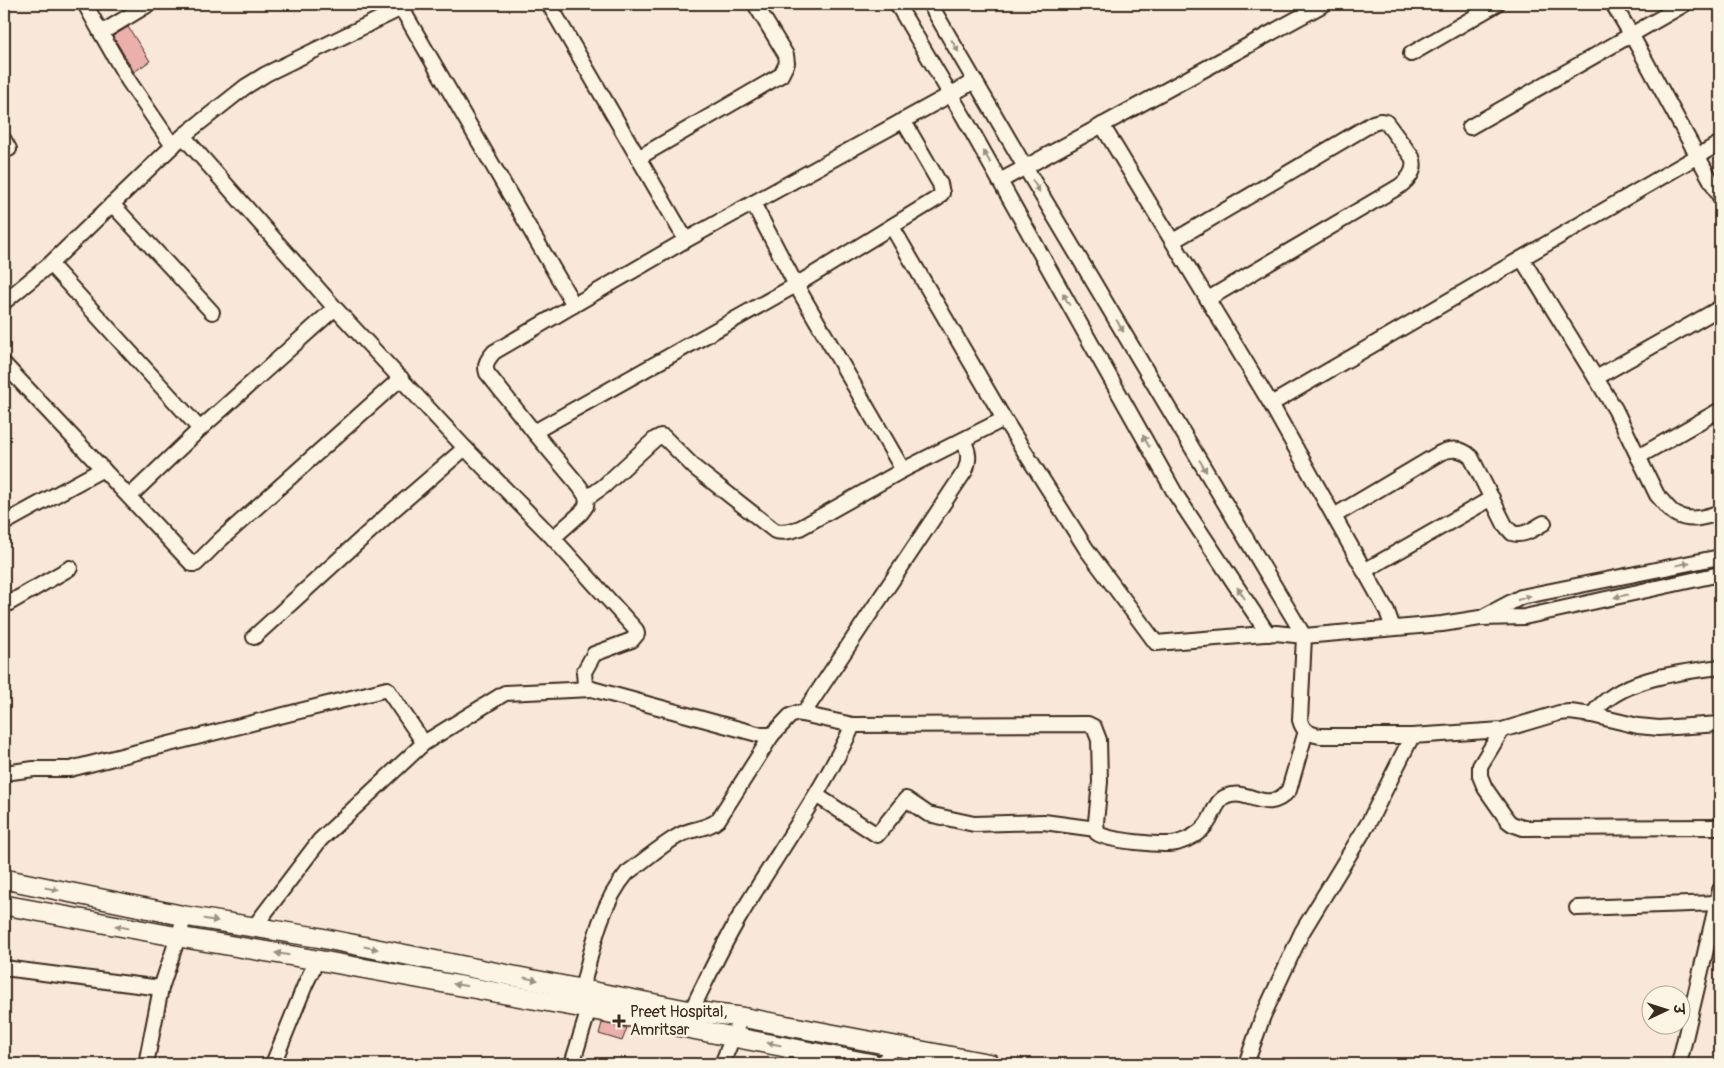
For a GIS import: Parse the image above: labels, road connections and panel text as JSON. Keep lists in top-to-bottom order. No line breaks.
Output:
{"places":{"health":["Preet Hospital, Amritsar"]},"north":"right"}
